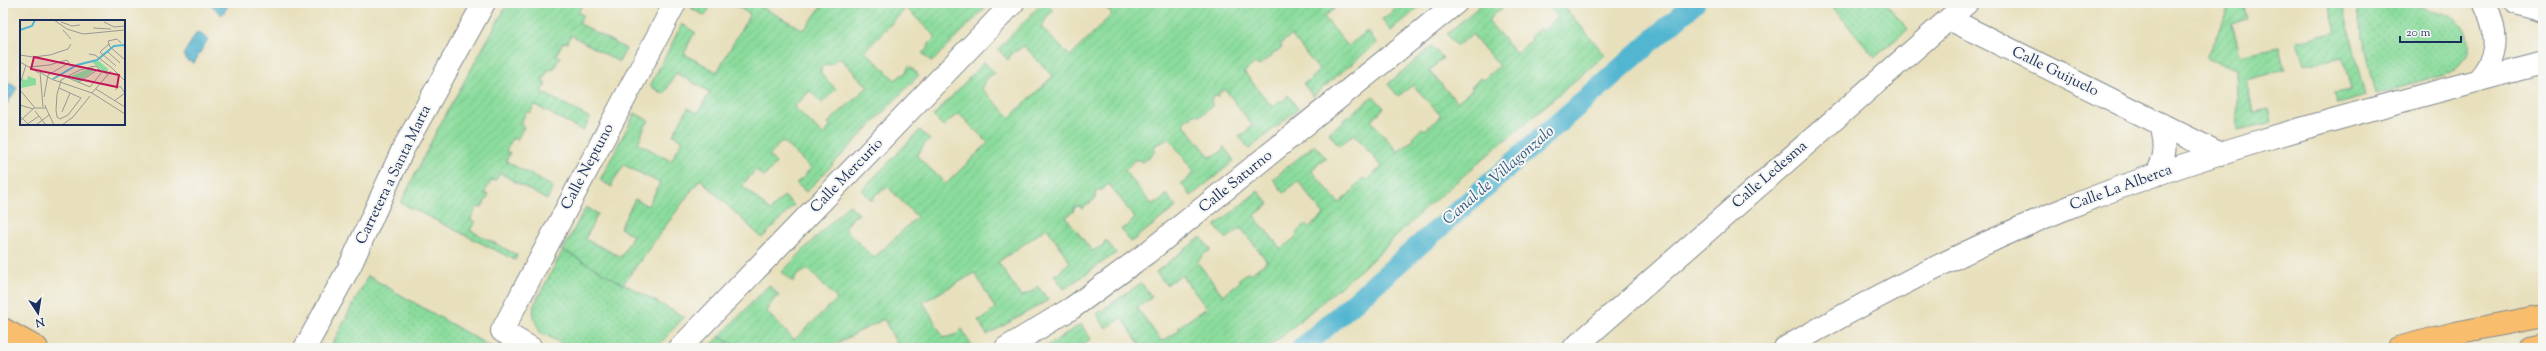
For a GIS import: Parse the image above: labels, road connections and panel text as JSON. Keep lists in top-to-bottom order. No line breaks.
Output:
{"streets":{"street":["Calle Guijuelo","Calle Neptuno","Carretera a Santa Marta","Calle Ledesma","Calle Mercurio","Calle Saturno","Calle La Alberca"]},"crossings":[["Calle Guijuelo","Calle Ledesma"],["Calle Guijuelo","Calle La Alberca"]],"water":["Canal de Villagonzalo"],"scale_bar":"20 m","north":"bottom"}
